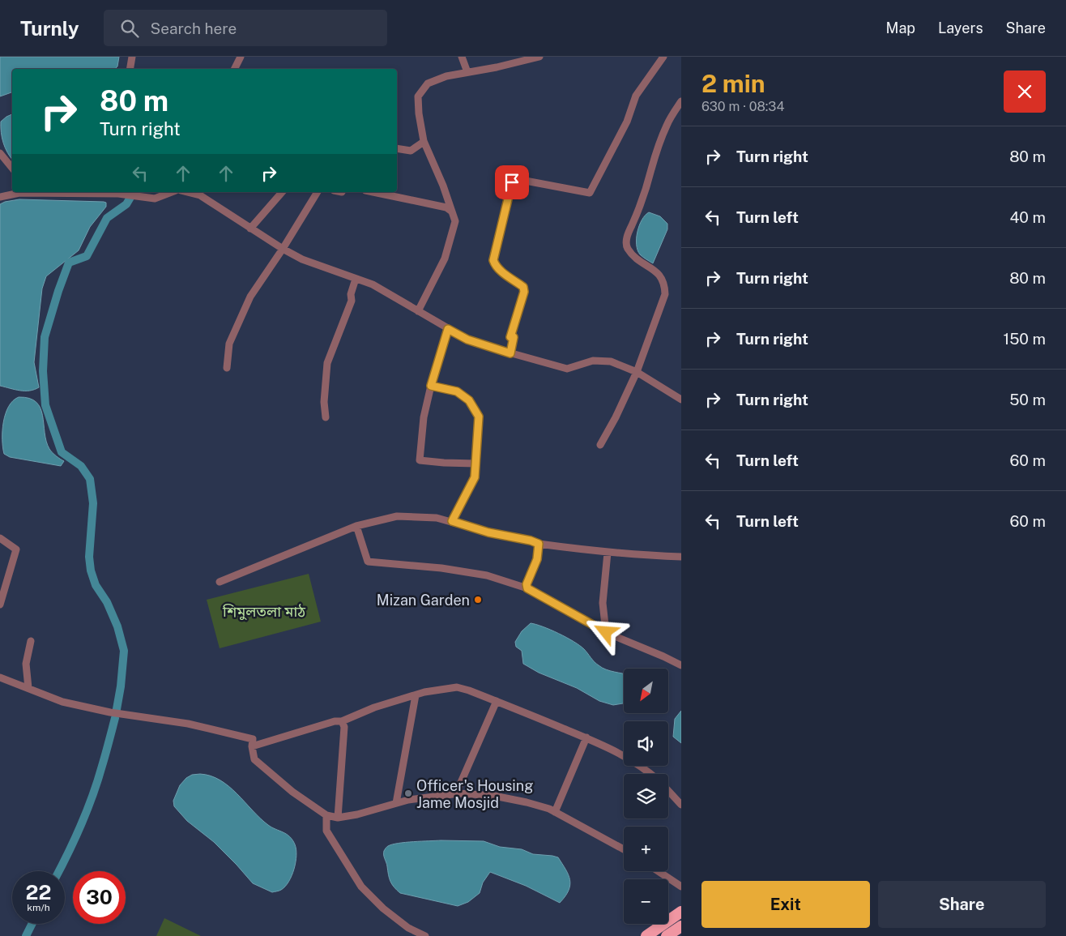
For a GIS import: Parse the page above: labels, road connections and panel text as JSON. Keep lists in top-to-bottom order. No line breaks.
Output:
{"parks":["শিমুলতলা মাঠ"],"places":["Mizan Garden","Officer's Housing Jame Mosjid"],"north":"bottom left","page":{"header":"Turnly","search":"Search here","nav":["Map","Layers","Share"],"heading":["2 min","630 m · 08:34"],"turn":["80 m","Turn right"],"list":[{"name":"Turn right","value":"80 m"},{"name":"Turn left","value":"40 m"},{"name":"Turn right","value":"80 m"},{"name":"Turn right","value":"150 m"},{"name":"Turn right","value":"50 m"},{"name":"Turn left","value":"60 m"},{"name":"Turn left","value":"60 m"}],"map_buttons":["+","−"],"speed":"22 km/h","limit":"30","buttons":["Exit","Share"]}}
